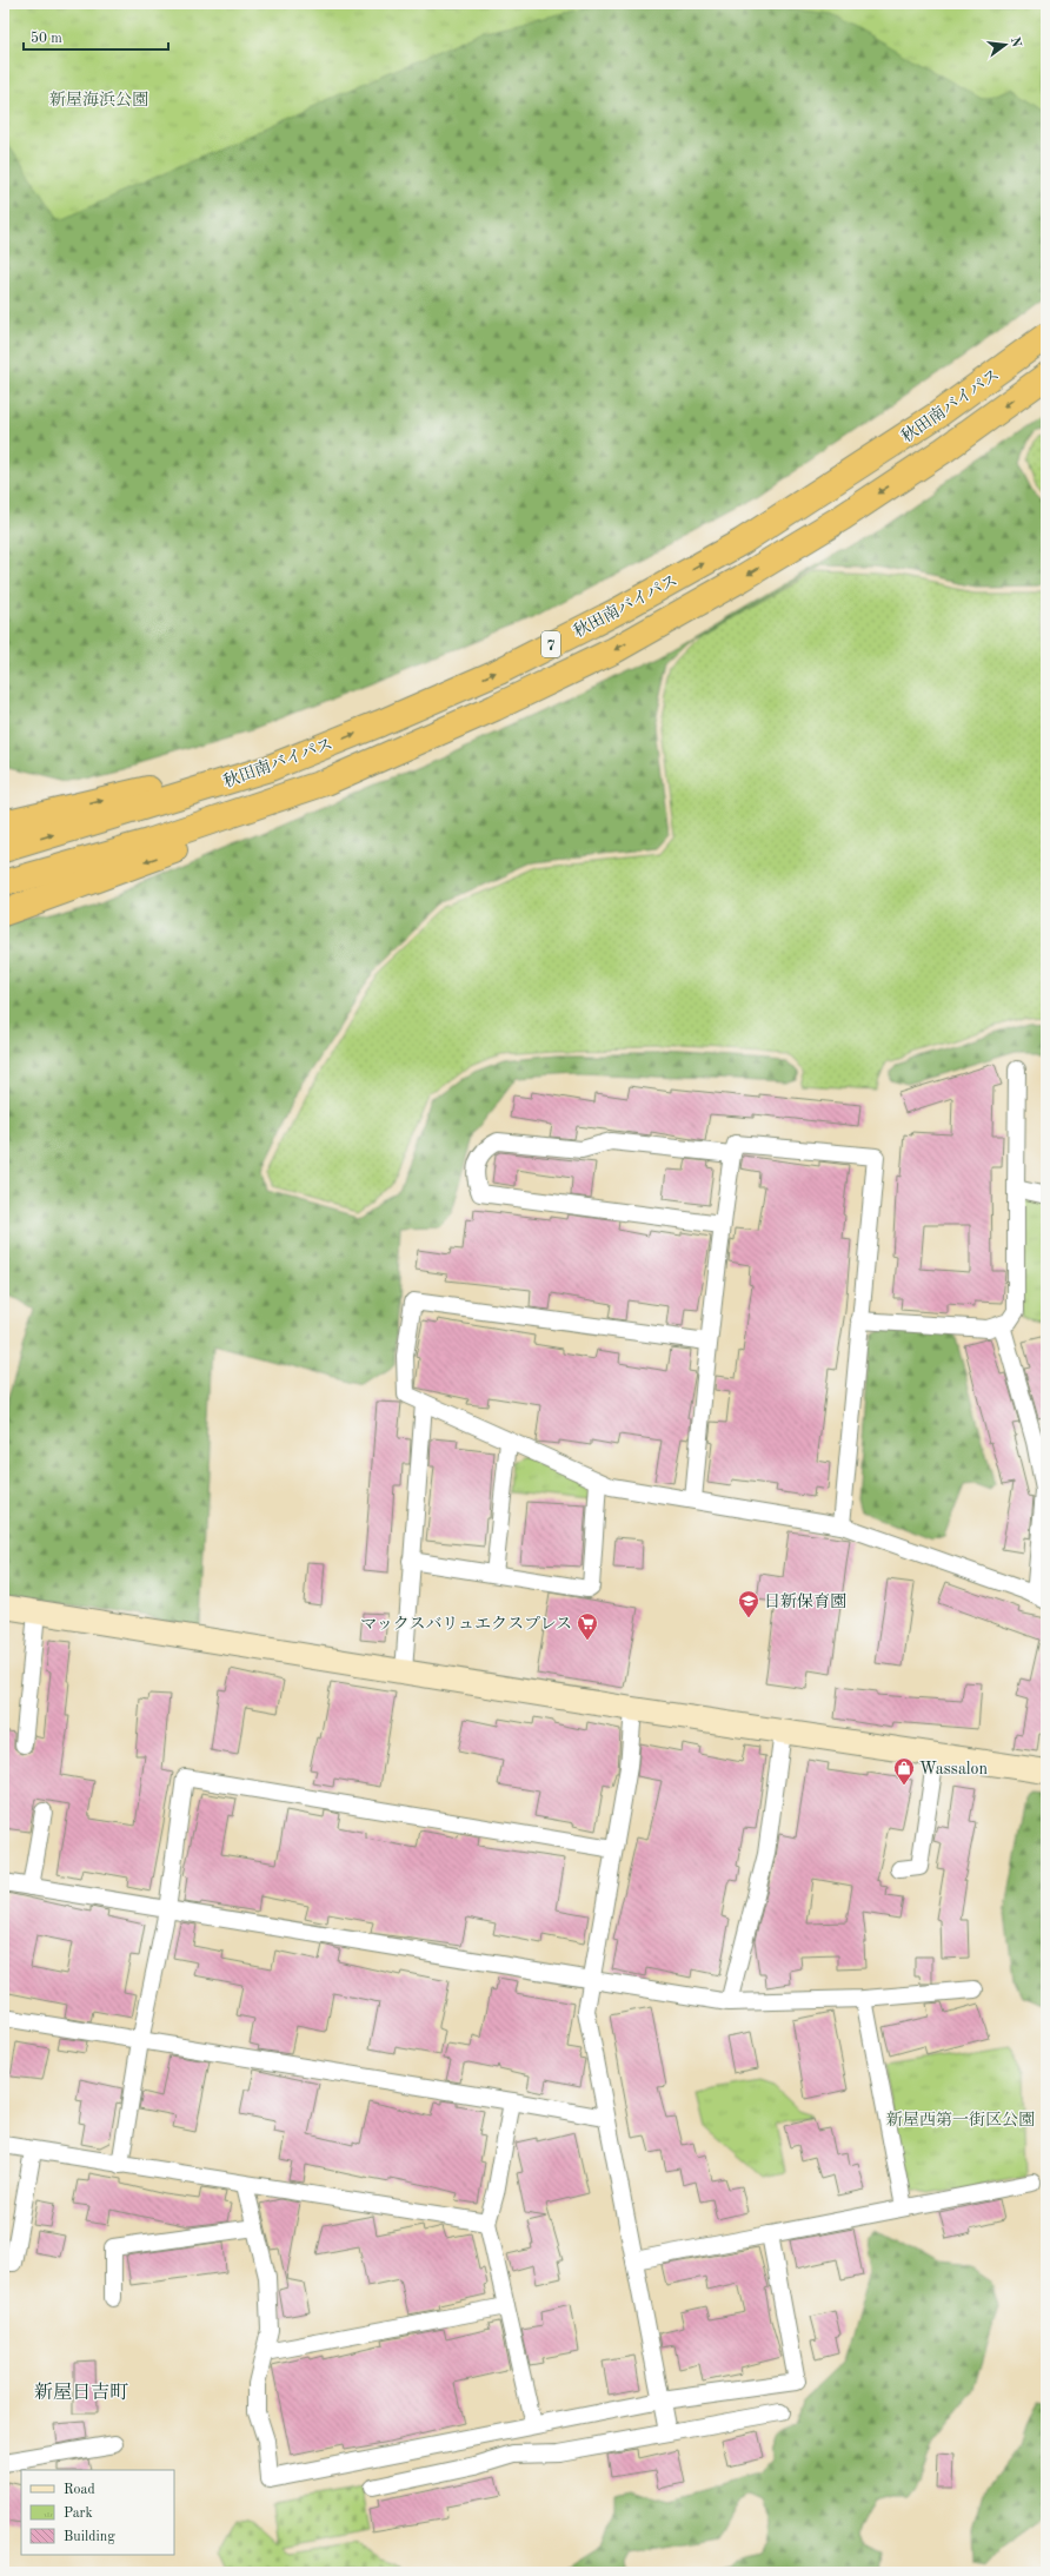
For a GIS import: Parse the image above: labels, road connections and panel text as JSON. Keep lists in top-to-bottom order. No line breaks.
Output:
{"streets":{"highway":["秋田南バイパス","7"]},"districts":["新屋日吉町"],"parks":["新屋海浜公園","新屋西第一街区公園"],"places":{"school or university":["日新保育園"],"supermarket":["マックスバリュエクスプレス"],"shop":["Wassalon"]},"legend":["Road","Park","Building"],"scale_bar":"50 m","north":"right"}
